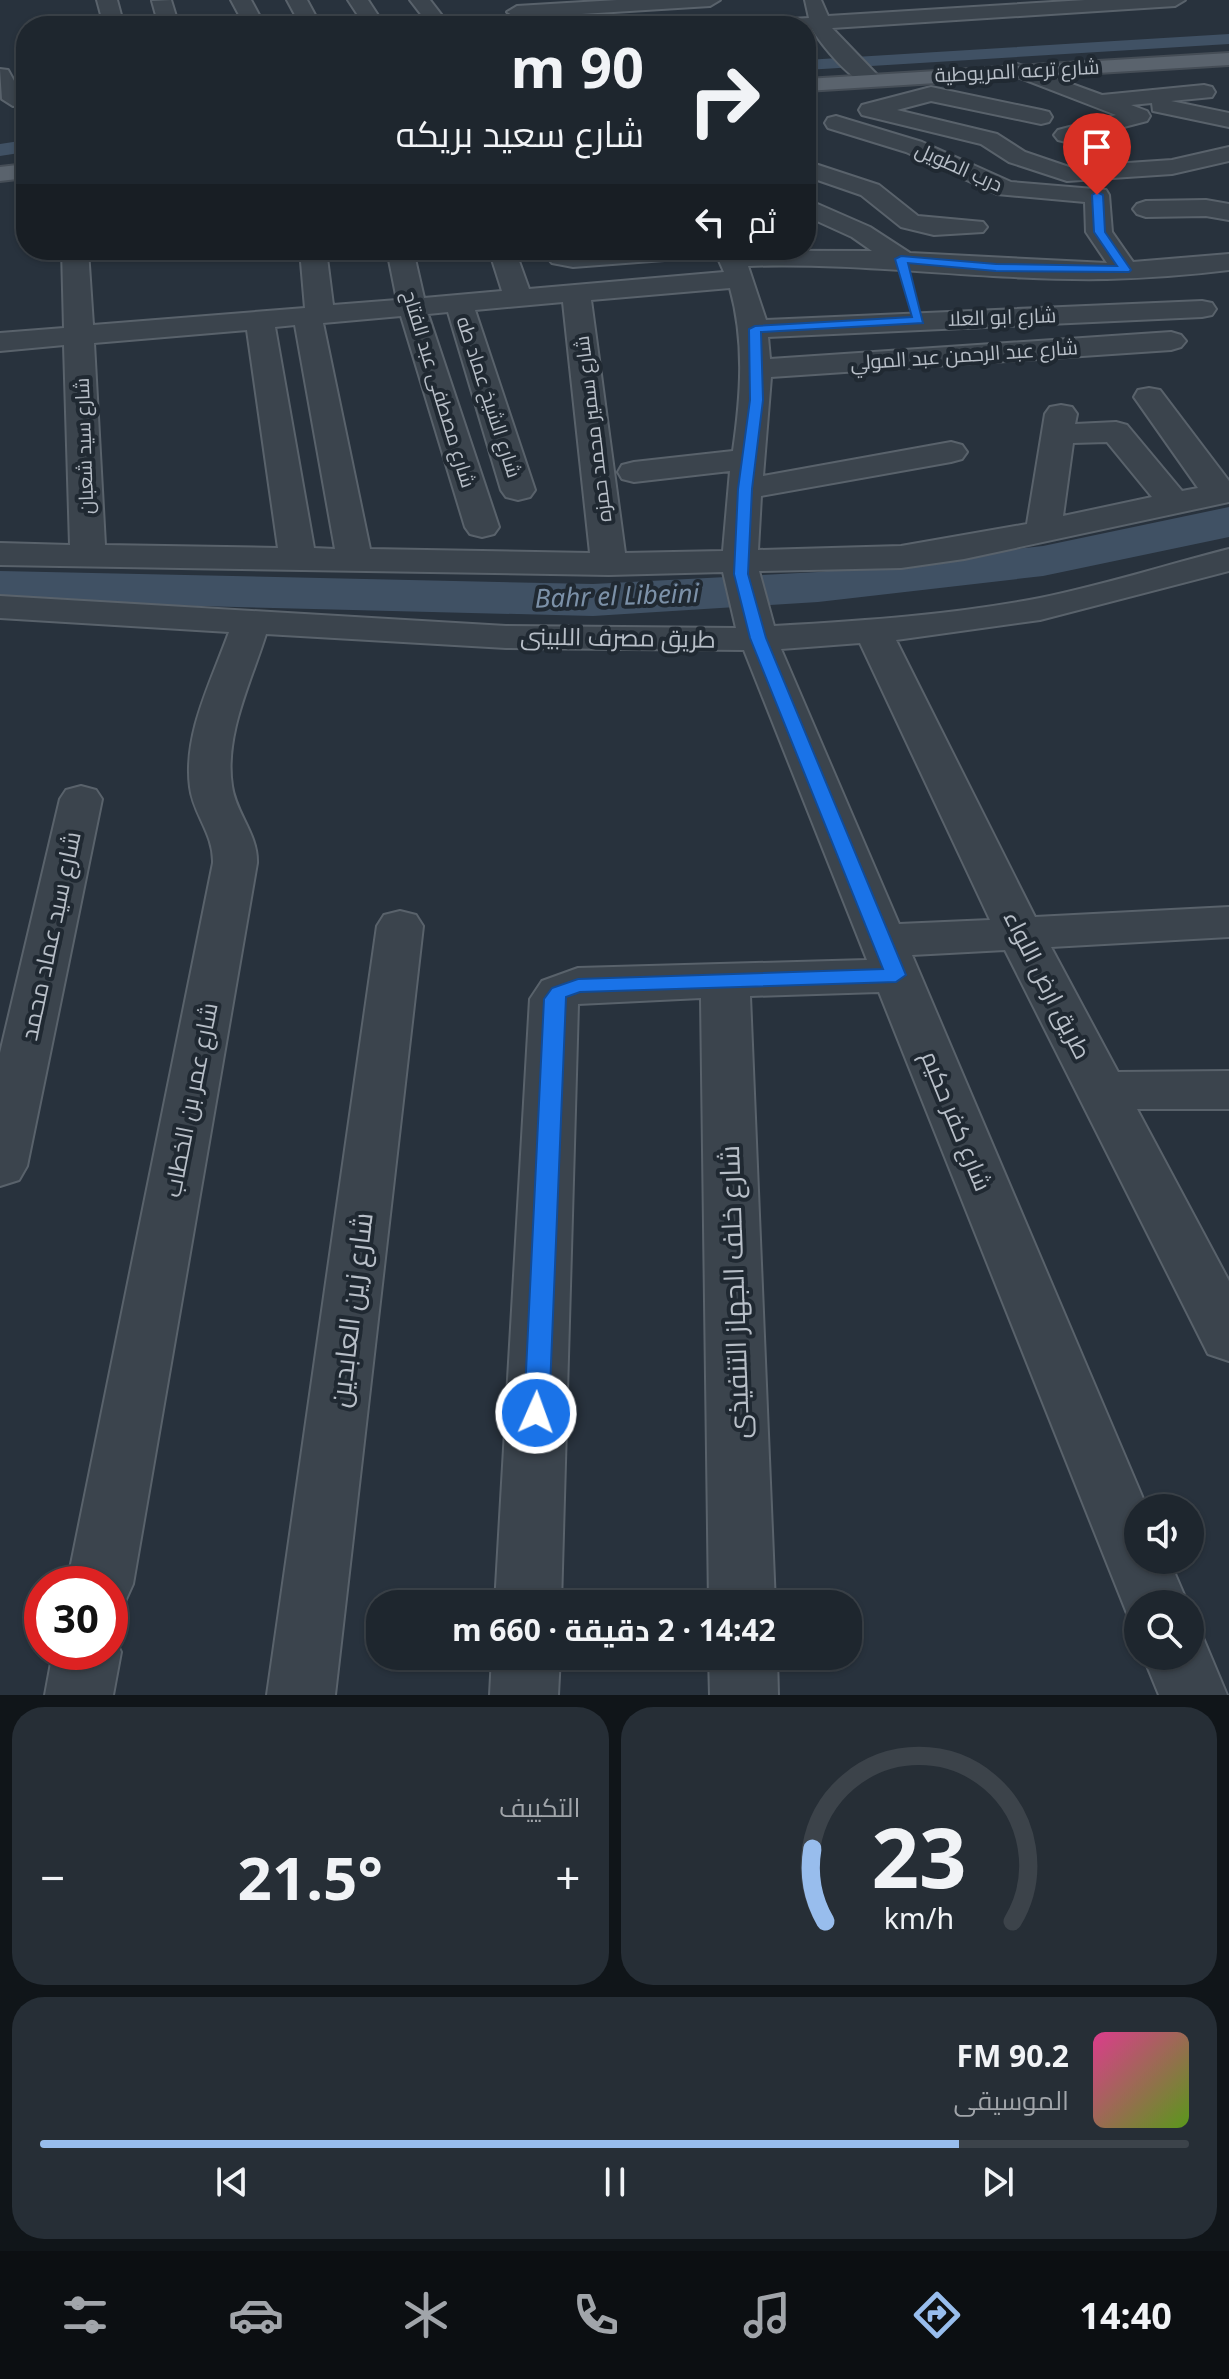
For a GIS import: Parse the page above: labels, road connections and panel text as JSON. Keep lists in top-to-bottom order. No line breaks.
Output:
{"streets":{"main road":["شارع ترعه المريوطية"],"street":["درب الطويل","شارع ابو العلا","شارع عبد الرحمن عبد المولي","شارع مصطفى عبد الفتاح","شارع الشيخ عماد طه","شارع سمير محمد حمزه","شارع سيد شعبان","طريق مصرف اللبينى","شارع سيد عماد محمد","طريق ارض اللواء","شارع عمر بن الخطاب","شارع كفر حكيم","شارع خلف الجهاز التنفيذى","شارع زين العابدين"]},"crossings":[["شارع ابو العلا","شارع كفر حكيم"],["شارع عبد الرحمن عبد المولي","شارع كفر حكيم"],["شارع مصطفى عبد الفتاح","شارع الشيخ عماد طه"],["طريق مصرف اللبينى","طريق ارض اللواء"],["طريق مصرف اللبينى","شارع عمر بن الخطاب"],["طريق مصرف اللبينى","شارع كفر حكيم"]],"water":["Bahr el Libeini"],"page":{"turn":["90 m","شارع سعيد بريكه"],"then":"ثم","limit":"30","trip":"14:42 · 2 دقيقة · 660 m","tile":"التكييف","heat":["−","21.5°","+"],"song":["90.2 FM","الموسيقى"],"tabs":"14:40","gauge":["23","km/h"]}}
